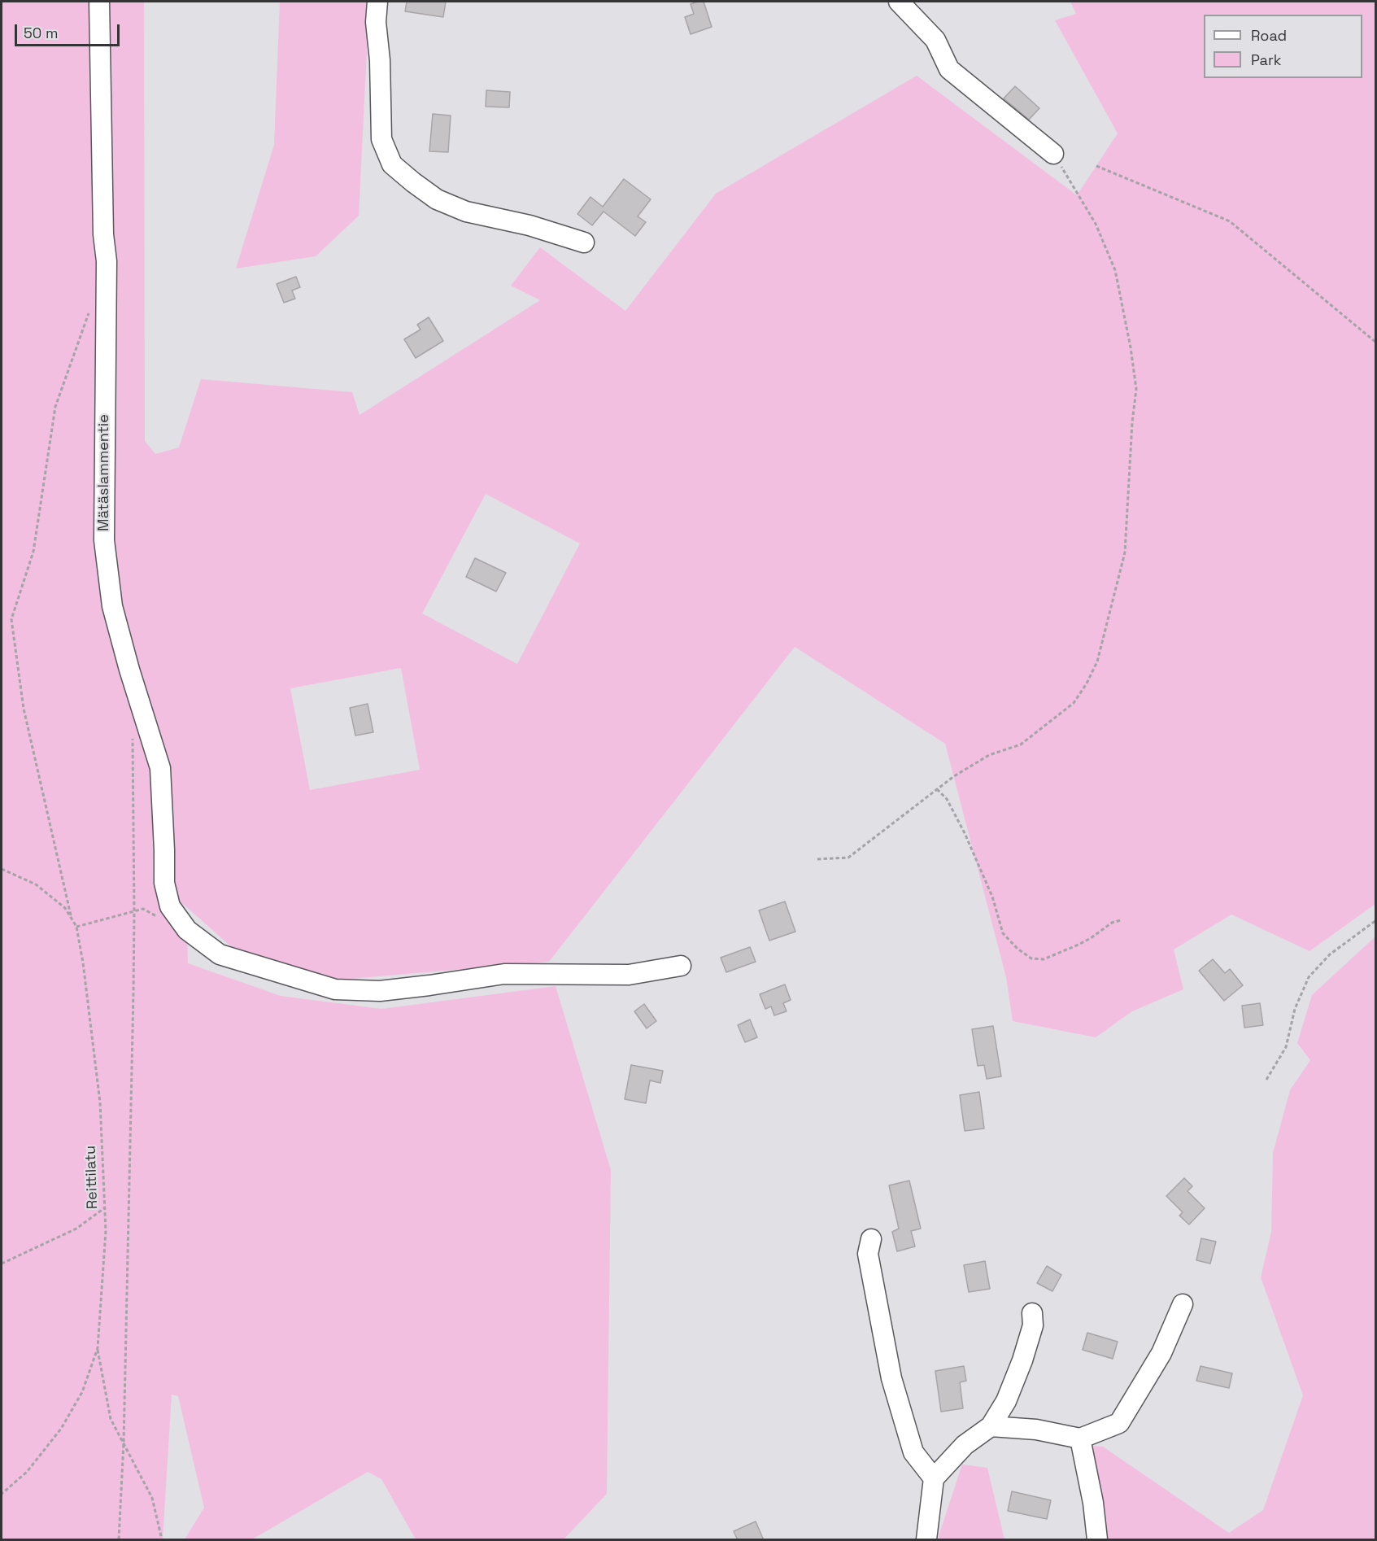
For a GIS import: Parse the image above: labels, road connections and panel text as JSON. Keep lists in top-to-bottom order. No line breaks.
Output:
{"streets":{"street":["Mätäslammentie"],"path":["Reittilatu"]},"legend":["Road","Park"],"scale_bar":"50 m"}
